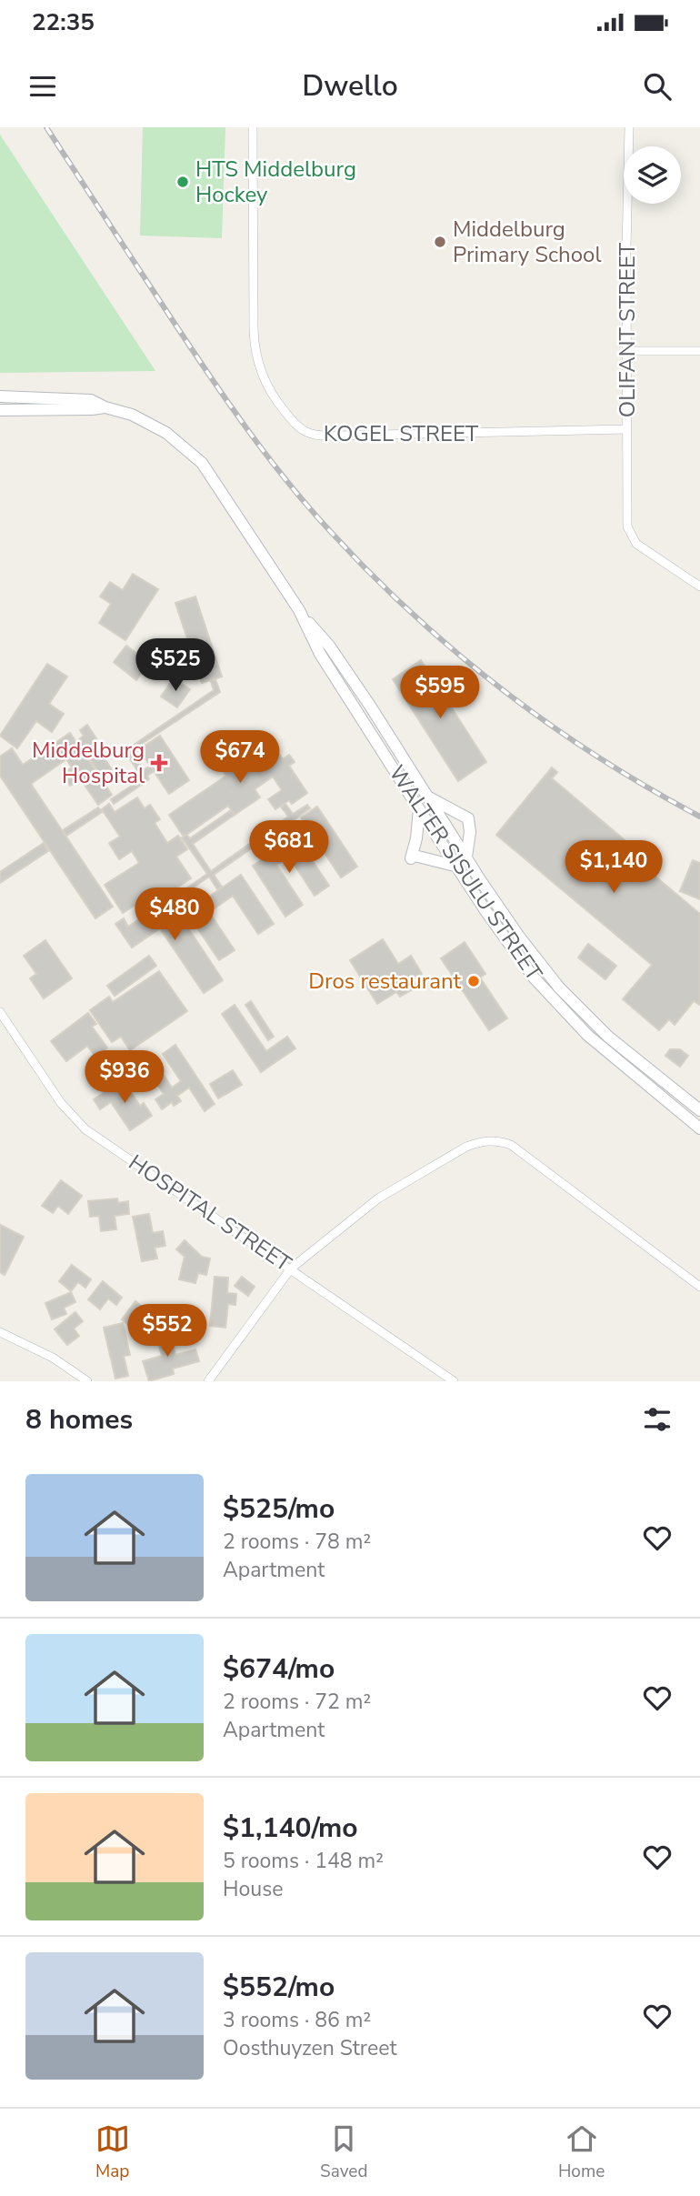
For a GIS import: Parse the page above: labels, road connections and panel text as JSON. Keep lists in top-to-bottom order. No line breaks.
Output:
{"streets":{"main road":["WALTER SISULU STREET"],"street":["OLIFANT STREET","KOGEL STREET","HOSPITAL STREET"]},"crossings":[["OLIFANT STREET","KOGEL STREET"]],"places":{"other":["HTS Middelburg Hockey","Middelburg Primary School","Dros restaurant"],"health":["Middelburg Hospital"]},"page":{"status":"22:35","header":"Dwello","price":["$525","$595","$674","$681","$1,140","$480","$936","$552"],"heading":"8 homes","list":[{"name":"$525/mo","note":"2 rooms · 78 m² · Apartment"},{"name":"$674/mo","note":"2 rooms · 72 m² · Apartment"},{"name":"$1,140/mo","note":"5 rooms · 148 m² · House"},{"name":"$552/mo","note":"3 rooms · 86 m² · Oosthuyzen Street"}],"tabs":["Map","Saved","Home"]}}
